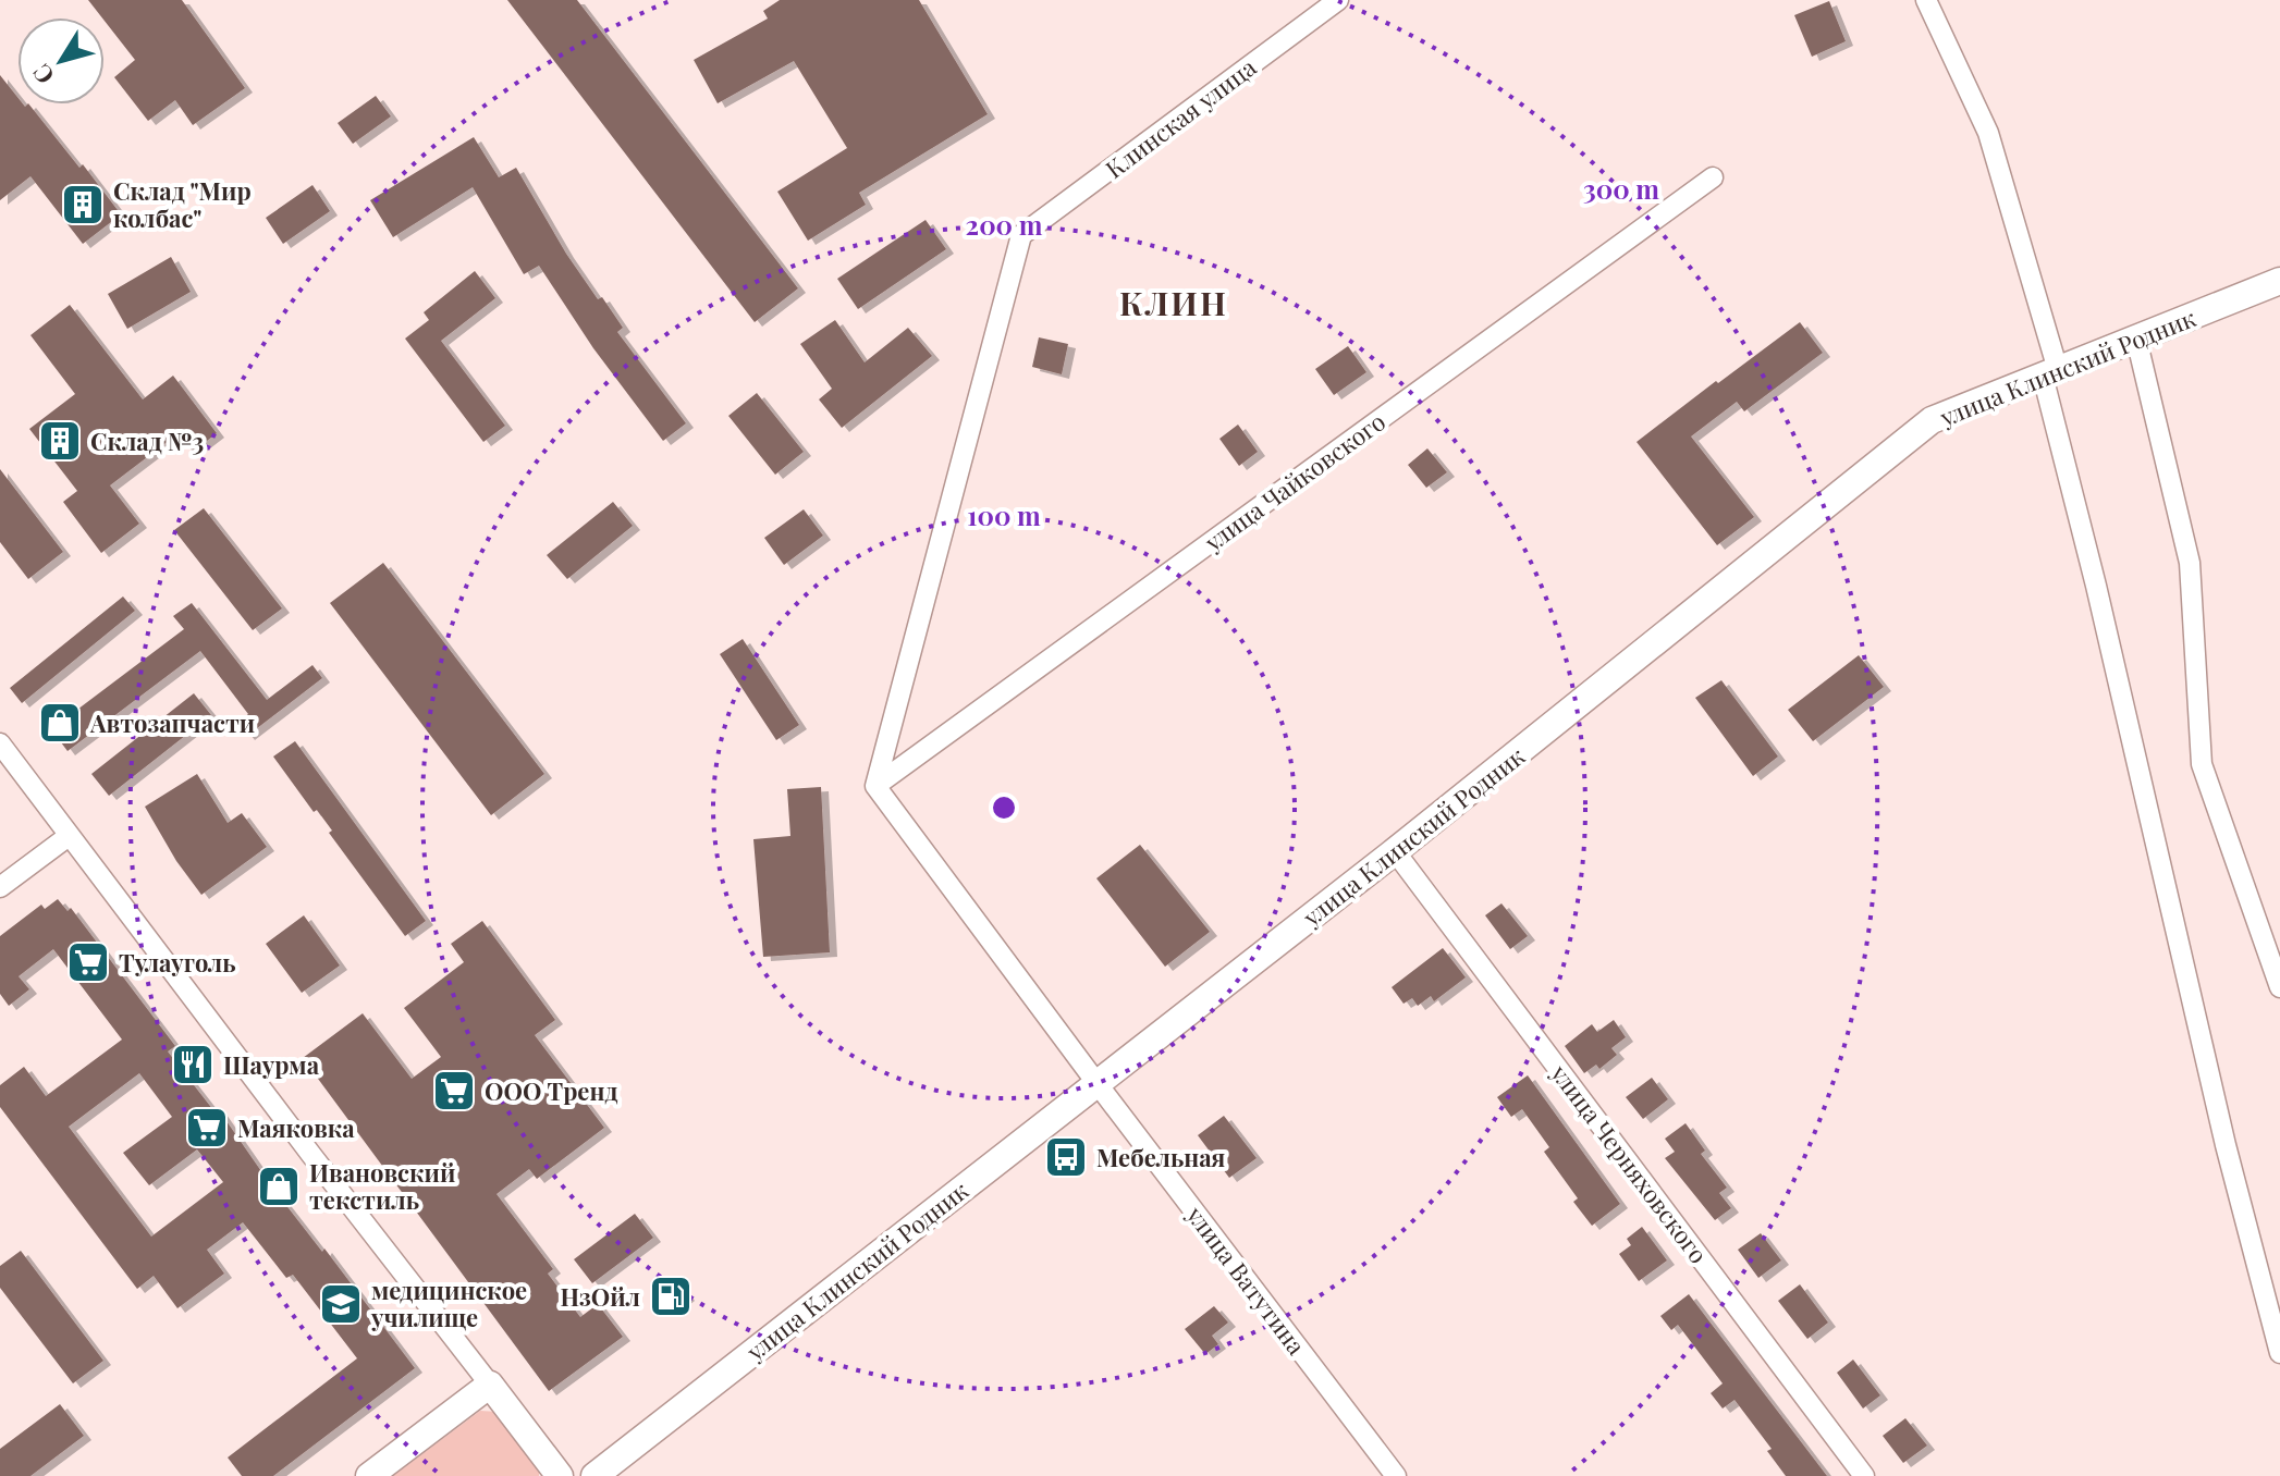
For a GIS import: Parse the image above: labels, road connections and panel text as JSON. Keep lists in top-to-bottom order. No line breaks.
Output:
{"streets":{"main road":["улица Клинский Родник"],"street":["Клинская улица","улица Чайковского","улица Черняховского","улица Ватутина"]},"crossings":[["Клинская улица","улица Чайковского"],["Клинская улица","улица Ватутина"],["улица Клинский Родник","улица Черняховского"],["улица Клинский Родник","улица Ватутина"],["улица Чайковского","улица Ватутина"]],"districts":["КЛИН"],"places":{"building":["Склад \"Мир колбас\"","Склад №3"],"shop":["Автозапчасти","Ивановский текстиль"],"supermarket":["Тулауголь","ООО Тренд","Маяковка"],"restaurant":["Шаурма"],"bus stop":["Мебельная"],"fuel station":["НзОйл"],"school or university":["медицинское училище"]},"north":"bottom left","rings":["300 m","200 m","100 m"]}
